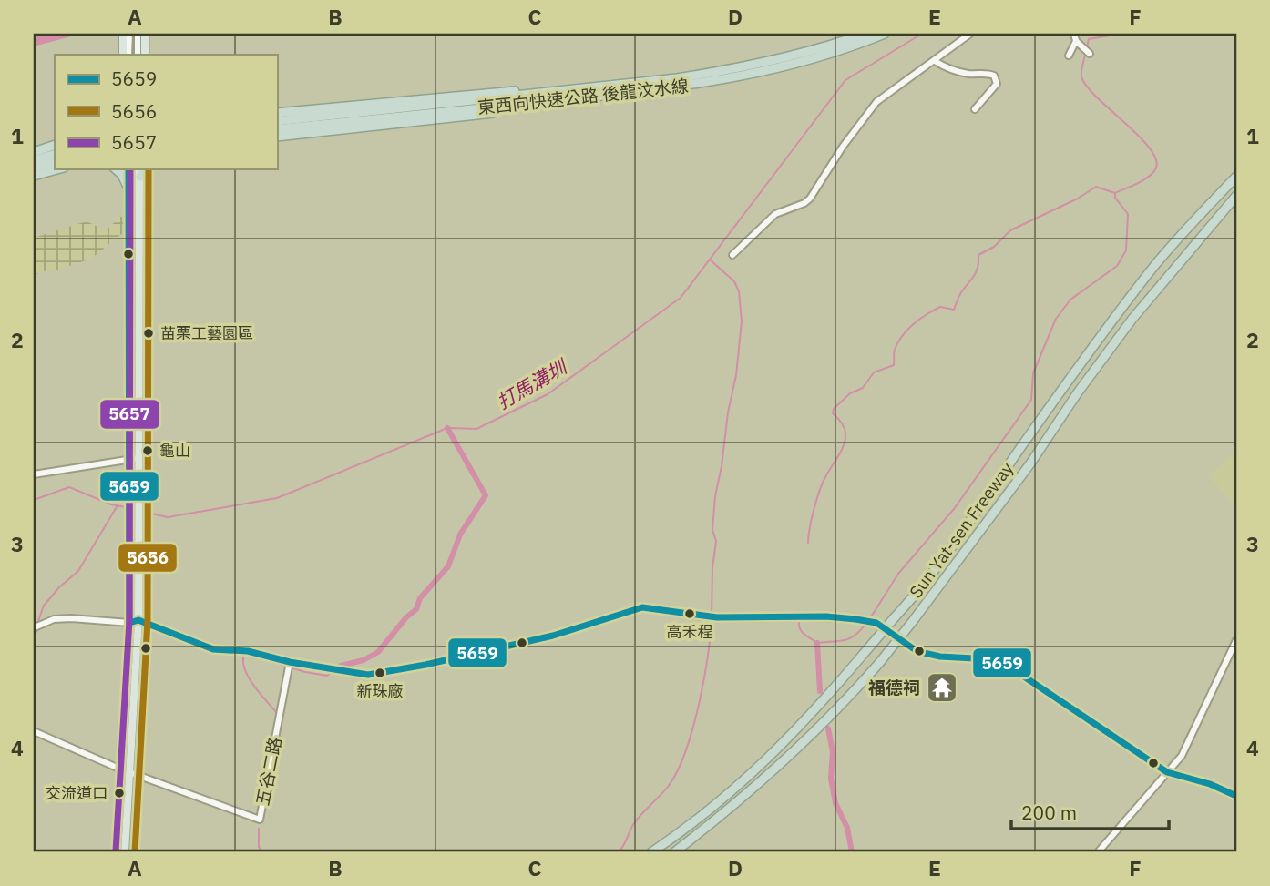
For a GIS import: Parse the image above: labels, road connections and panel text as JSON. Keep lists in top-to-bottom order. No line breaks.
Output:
{"streets":{"highway":["東西向快速公路 後龍汶水線","Sun Yat-sen Freeway"],"street":["五谷二路"]},"water":["打馬溝圳"],"places":{"other":["苗栗工藝園區","龜山","高禾程","新珠廠","交流道口"],"temple":["福德祠"]},"lines":["transit line 5659","transit line 5656","transit line 5657"],"legend":["5659","5656","5657"],"scale_bar":"200 m","grid":{"columns":["A","B","C","D","E","F"],"rows":["1","2","3","4"]}}
